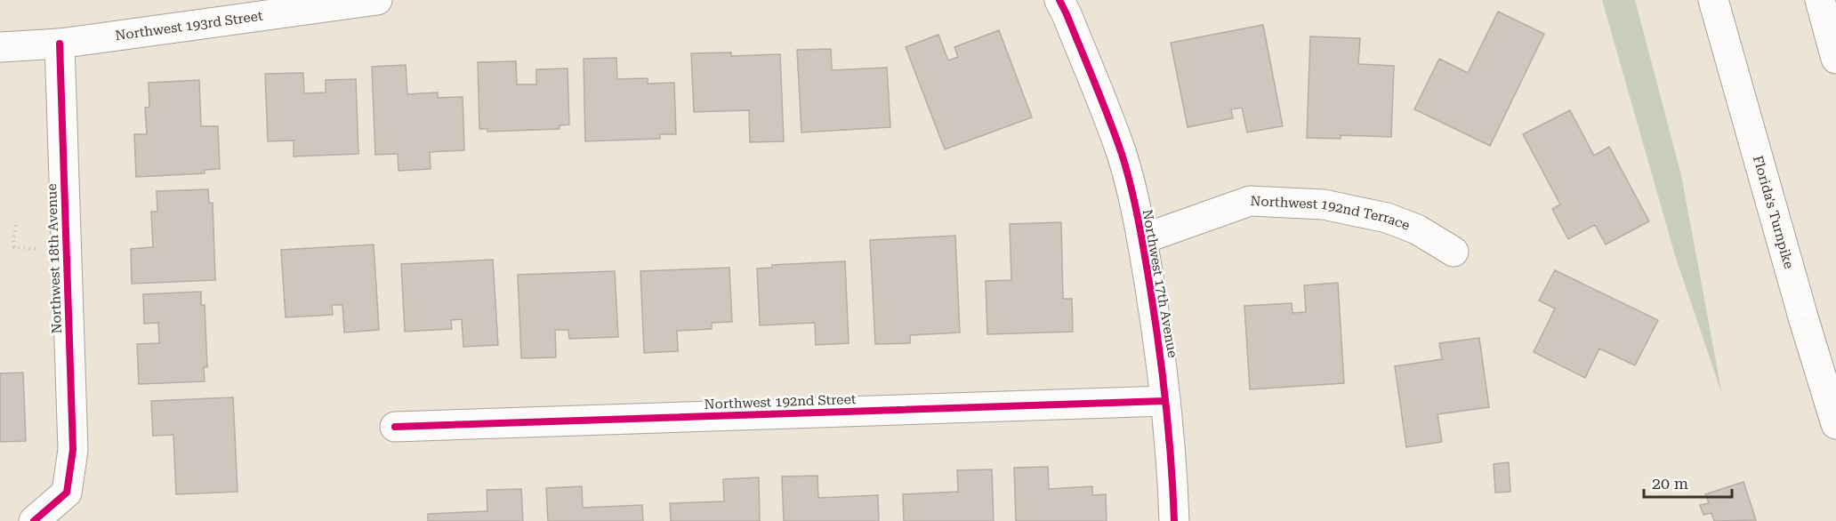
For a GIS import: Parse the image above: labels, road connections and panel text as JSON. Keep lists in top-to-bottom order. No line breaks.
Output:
{"streets":{"main road":["Northwest 193rd Street","Florida's Turnpike","Northwest 192nd Terrace","Northwest 18th Avenue","Northwest 17th Avenue","Northwest 192nd Street"]},"crossings":[["Northwest 193rd Street","Northwest 18th Avenue"],["Northwest 192nd Terrace","Northwest 17th Avenue"],["Northwest 17th Avenue","Northwest 192nd Street"]],"scale_bar":"20 m"}
